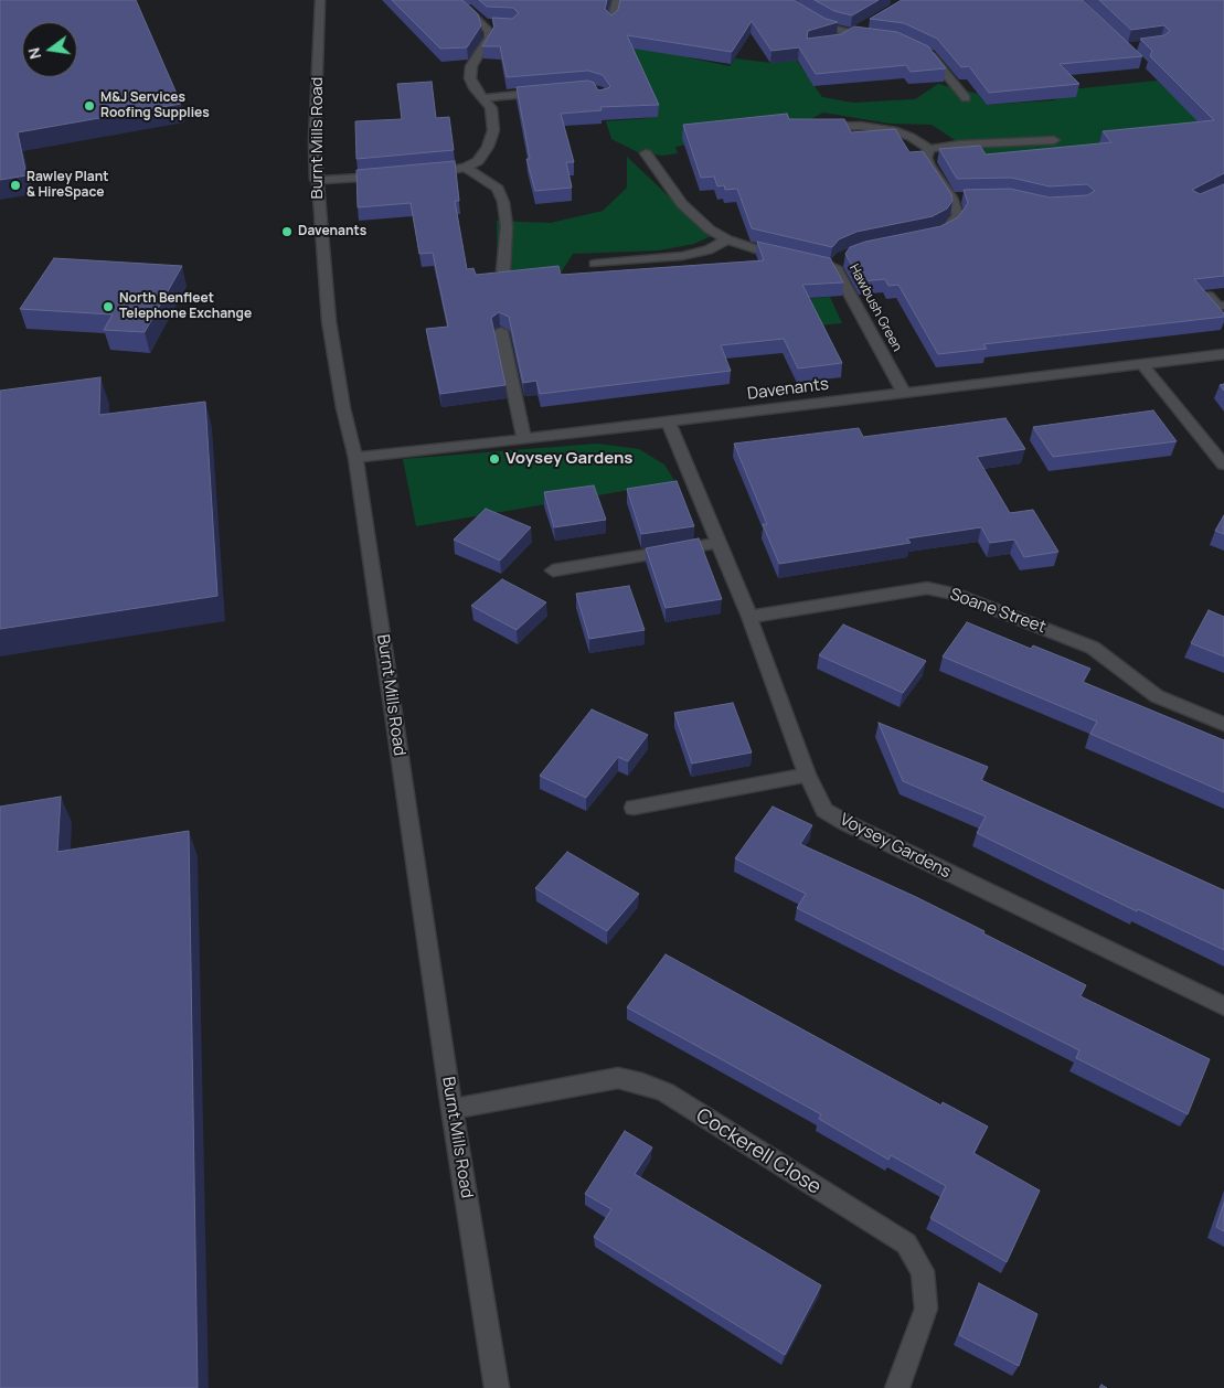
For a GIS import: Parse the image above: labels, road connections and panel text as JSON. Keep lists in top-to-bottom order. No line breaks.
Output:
{"streets":{"street":["Burnt Mills Road","Hawbush Green","Davenants","Soane Street","Voysey Gardens","Cockerell Close"]},"crossings":[["Burnt Mills Road","Davenants"],["Burnt Mills Road","Cockerell Close"],["Hawbush Green","Davenants"],["Davenants","Voysey Gardens"],["Soane Street","Voysey Gardens"]],"places":["M&J Services Roofing Supplies","Rawley Plant & HireSpace","Davenants","North Benfleet Telephone Exchange","Voysey Gardens"],"north":"left"}
